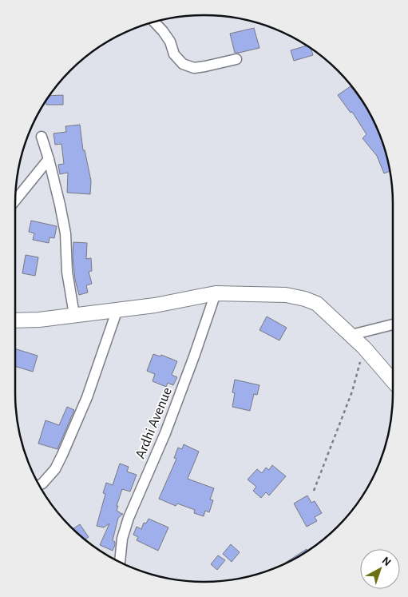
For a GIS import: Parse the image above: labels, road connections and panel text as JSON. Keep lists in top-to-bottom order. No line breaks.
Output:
{"streets":{"street":["Ardhi Avenue"]},"north":"top right"}
